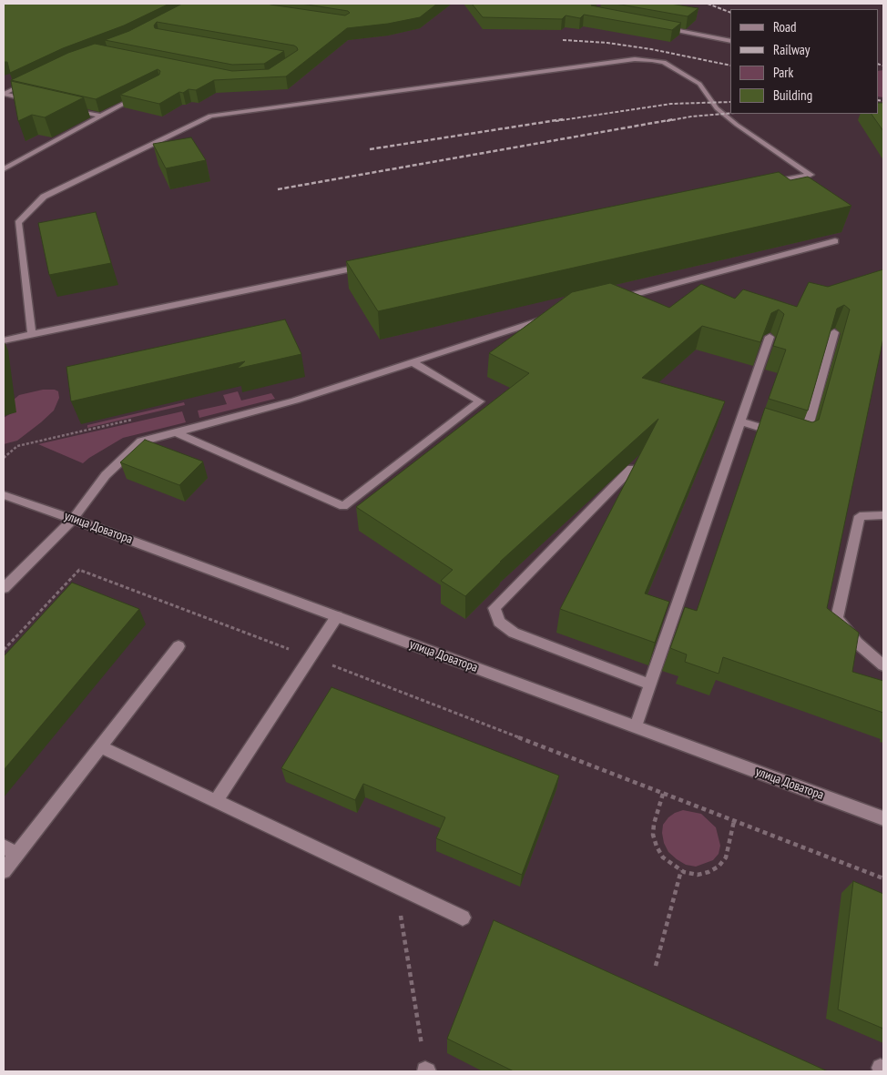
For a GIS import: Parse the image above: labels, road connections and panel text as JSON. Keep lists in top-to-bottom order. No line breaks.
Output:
{"streets":{"street":["улица Доватора"]},"legend":["Road","Railway","Park","Building"]}
